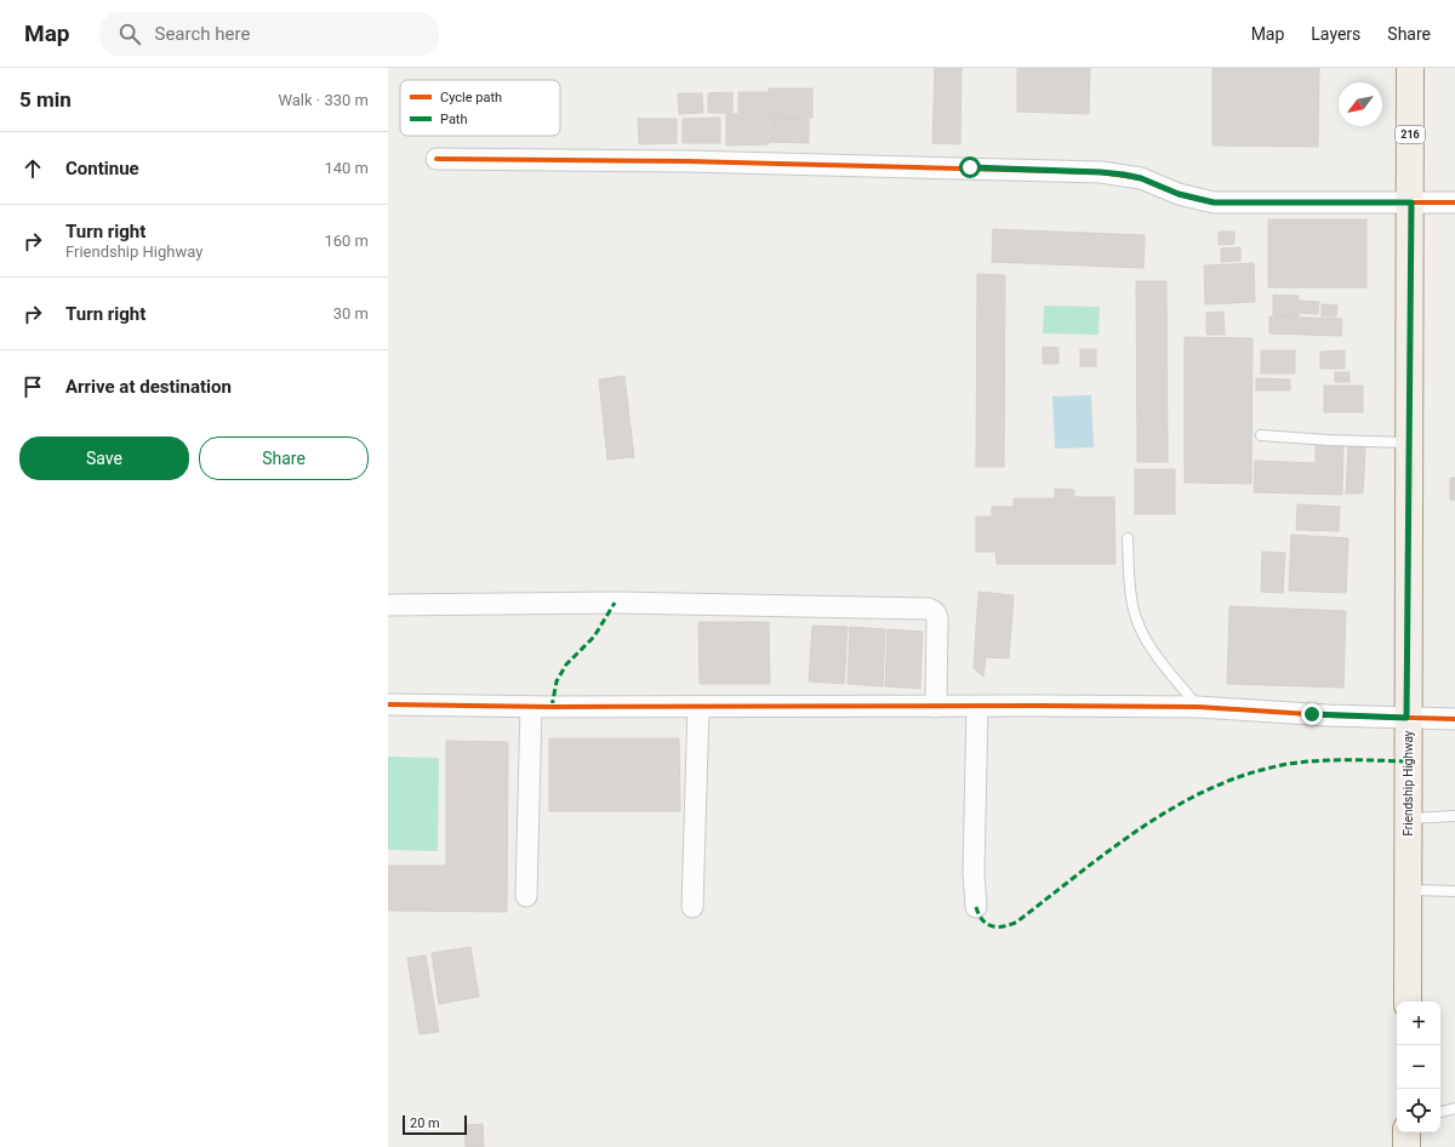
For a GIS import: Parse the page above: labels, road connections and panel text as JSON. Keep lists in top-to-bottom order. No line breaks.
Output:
{"streets":{"main road":["216","Friendship Highway"]},"legend":["Cycle path","Path"],"scale_bar":"20 m","north":"bottom left","page":{"header":"Map","search":"Search here","nav":["Map","Layers","Share"],"heading":["5 min","Walk · 330 m"],"list":[["Continue","140 m"],["Turn right","Friendship Highway","160 m"],["Turn right","30 m"],"Arrive at destination"],"buttons":["Save","Share"],"map_buttons":["+","−"],"scale":"20 m"}}
